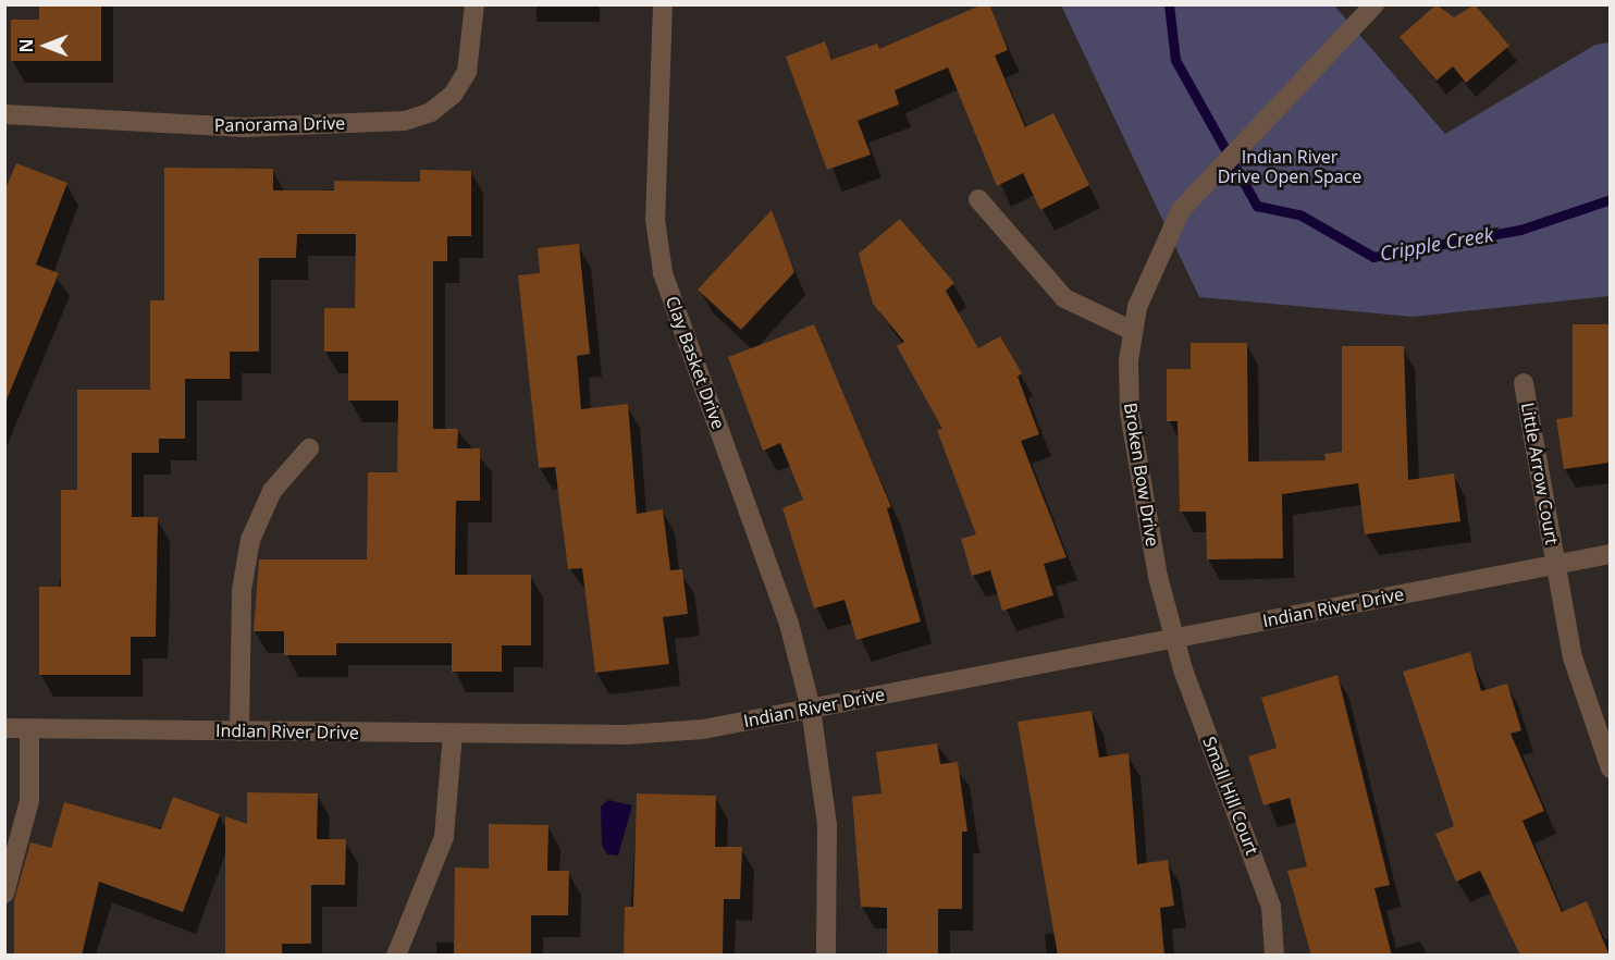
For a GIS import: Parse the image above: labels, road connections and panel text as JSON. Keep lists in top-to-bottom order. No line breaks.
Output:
{"streets":{"street":["Panorama Drive","Clay Basket Drive","Little Arrow Court","Broken Bow Drive","Indian River Drive","Small Hill Court"]},"crossings":[["Clay Basket Drive","Indian River Drive"],["Little Arrow Court","Indian River Drive"],["Broken Bow Drive","Indian River Drive"],["Broken Bow Drive","Small Hill Court"],["Indian River Drive","Small Hill Court"]],"water":["Cripple Creek"],"parks":["Indian River Drive Open Space"],"north":"left"}
